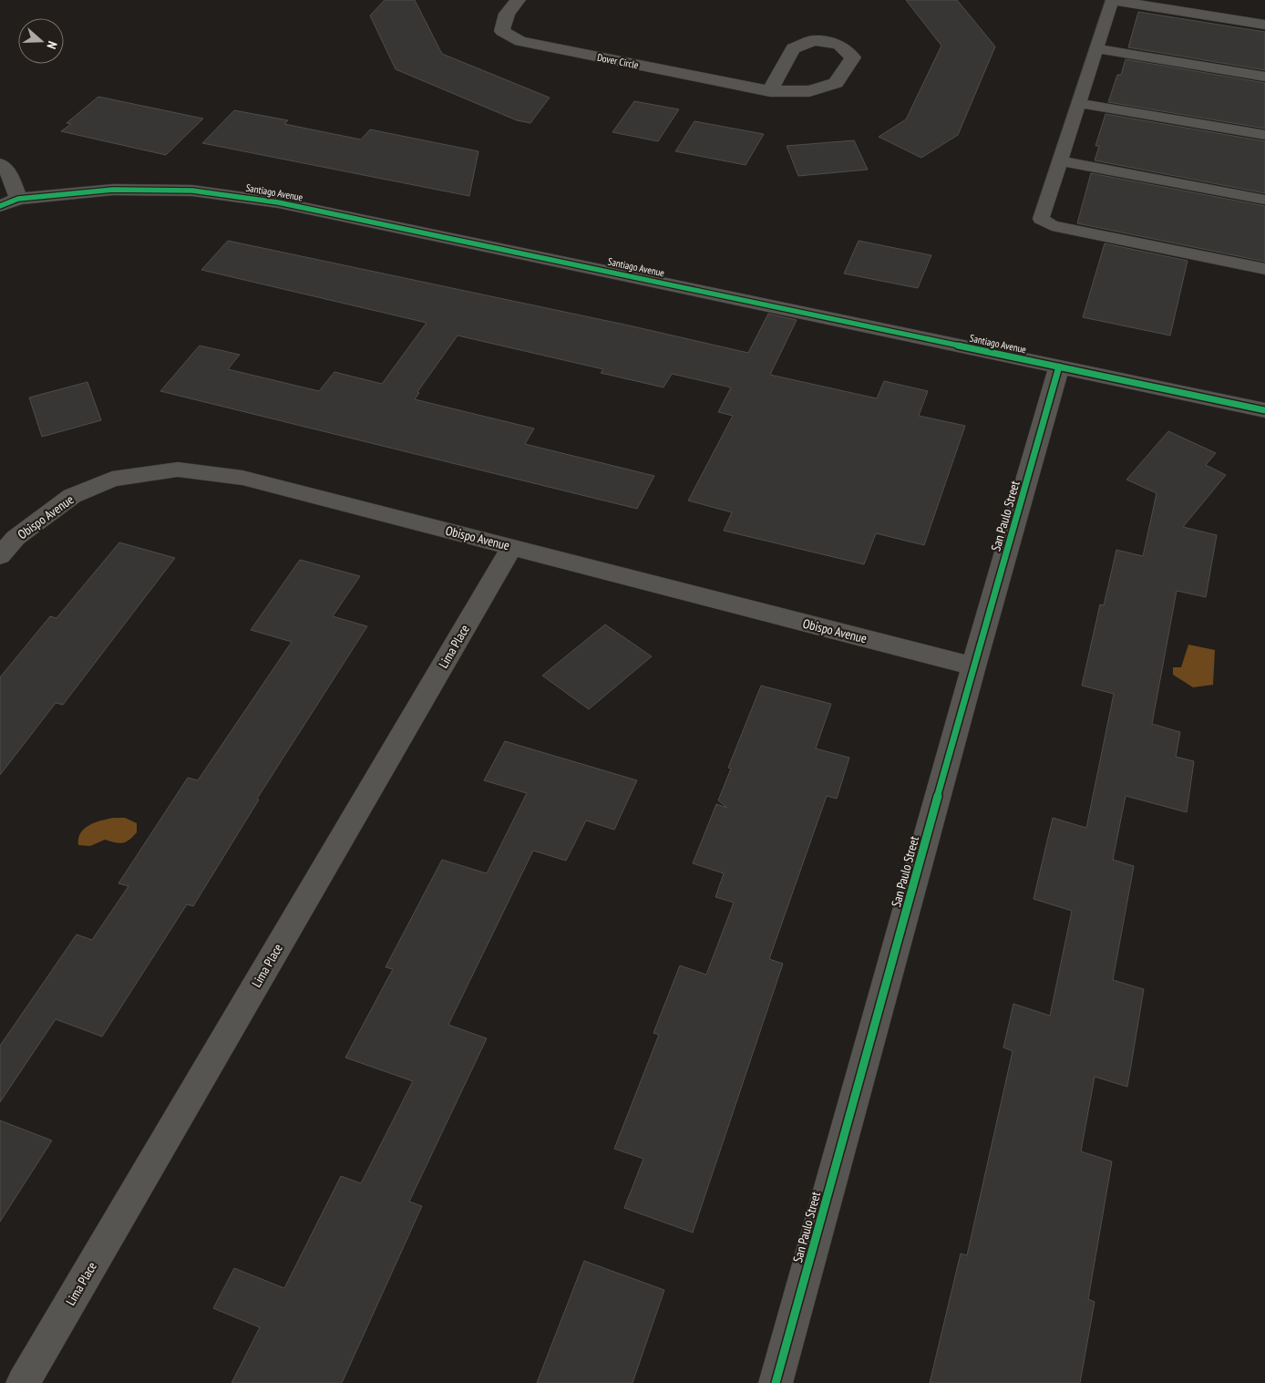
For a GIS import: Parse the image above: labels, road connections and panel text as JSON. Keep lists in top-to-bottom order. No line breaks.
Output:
{"streets":{"street":["Dover Circle","Santiago Avenue","San Paulo Street","Obispo Avenue","Lima Place"]},"crossings":[["Santiago Avenue","San Paulo Street"],["San Paulo Street","Obispo Avenue"],["Obispo Avenue","Lima Place"]],"north":"right"}
